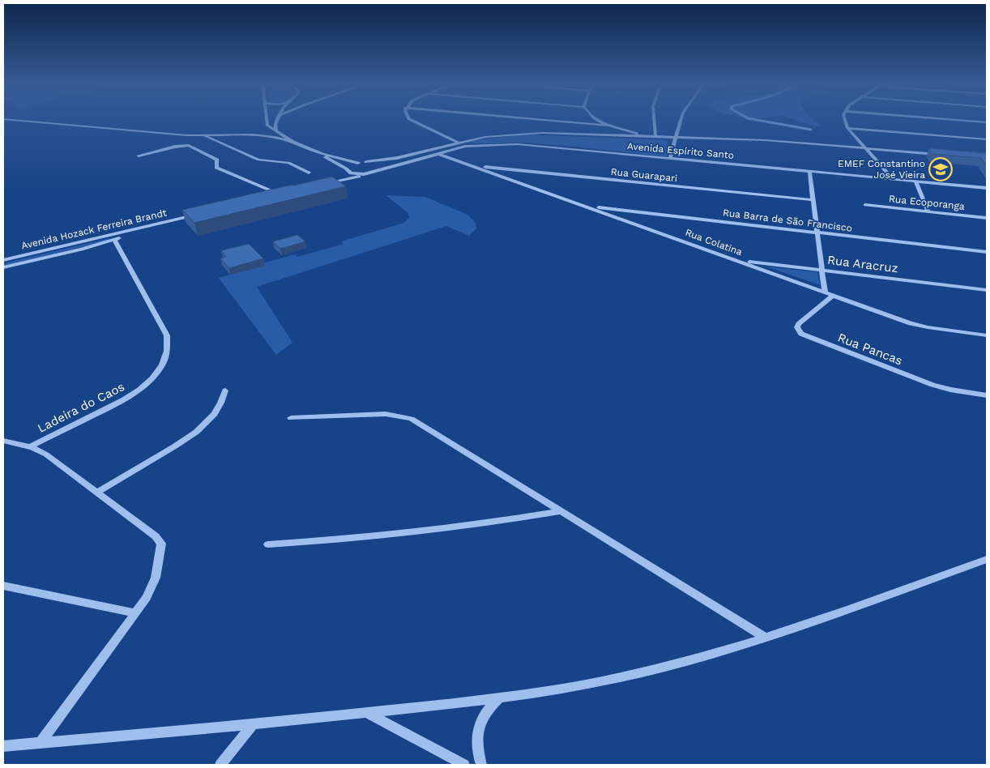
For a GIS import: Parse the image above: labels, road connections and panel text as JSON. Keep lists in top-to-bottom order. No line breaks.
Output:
{"streets":{"street":["Avenida Espírito Santo","Rua Guarapari","Rua Ecoporanga","Rua Barra de São Francisco","Avenida Hozack Ferreira Brandt","Rua Colatina","Rua Aracruz","Rua Pancas","Ladeira do Caos"]},"crossings":[["Avenida Espírito Santo","Rua Colatina"],["Rua Guarapari","Rua Colatina"],["Rua Barra de São Francisco","Rua Colatina"],["Avenida Hozack Ferreira Brandt","Ladeira do Caos"],["Rua Colatina","Rua Aracruz"],["Rua Colatina","Rua Pancas"]],"places":{"school or university":["EMEF Constantino José Vieira"]}}
